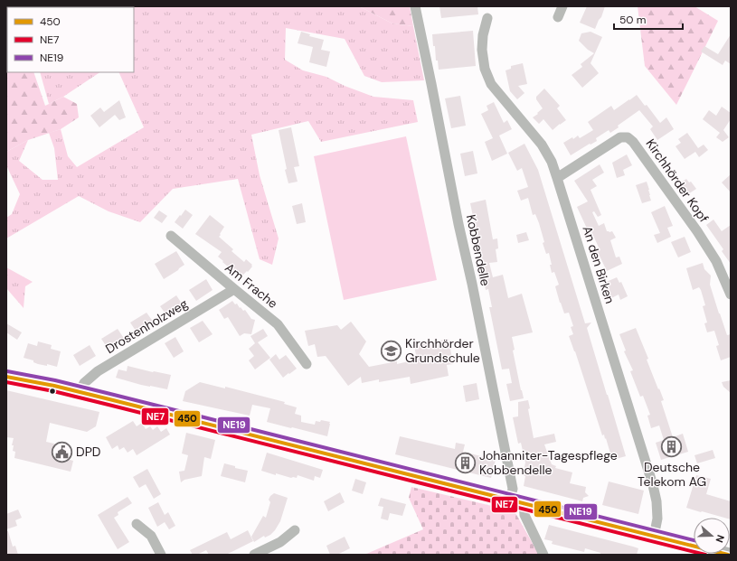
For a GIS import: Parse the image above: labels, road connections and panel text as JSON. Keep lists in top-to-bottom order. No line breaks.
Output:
{"streets":{"street":["Kirchhörder Kopf","Kobbendelle","An den Birken","Am Frache","Drostenholzweg"]},"crossings":[["Kirchhörder Kopf","An den Birken"],["Am Frache","Drostenholzweg"]],"places":{"school or university":["Kirchhörder Grundschule"],"building":["Deutsche Telekom AG","Johanniter-Tagespflege Kobbendelle"],"public building":["DPD"]},"lines":["transit line NE19","transit line 450","transit line NE7"],"legend":["450","NE7","NE19"],"scale_bar":"50 m","north":"right"}
